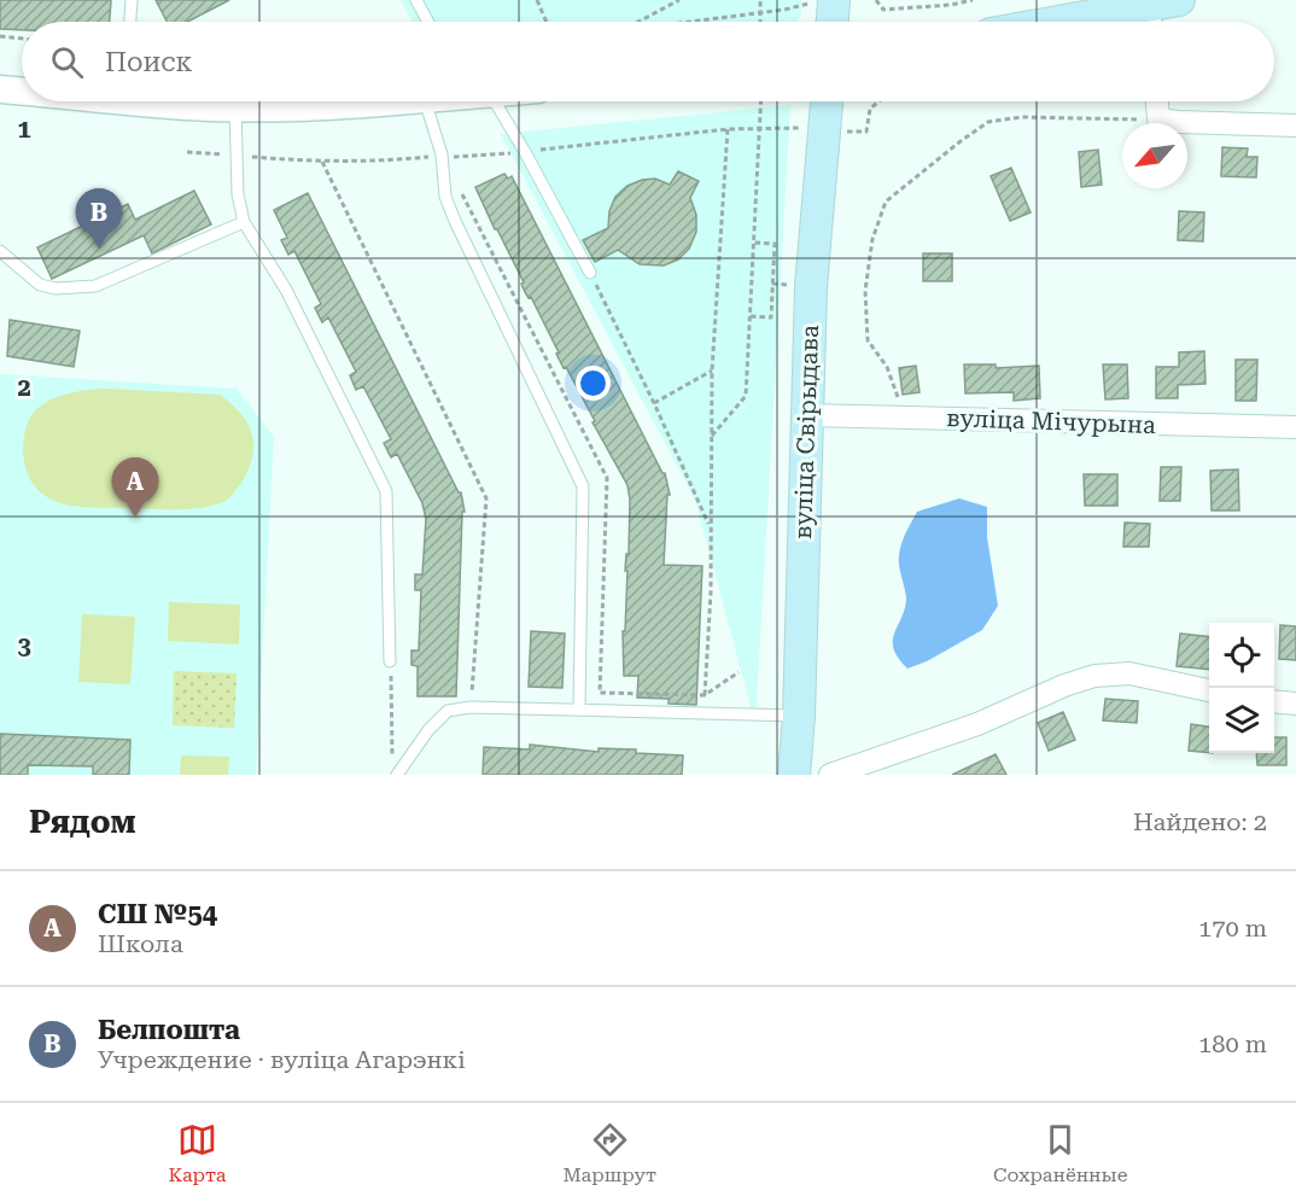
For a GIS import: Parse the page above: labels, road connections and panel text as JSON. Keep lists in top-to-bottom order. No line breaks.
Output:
{"streets":{"main road":["вуліца Свірыдава"],"street":["вуліца Мічурына"]},"crossings":[["вуліца Мічурына","вуліца Свірыдава"]],"north":"bottom left","page":{"search":"Поиск","pins":["B","A"],"heading":["Рядом","Найдено: 2"],"list":[{"mark":"A","name":"СШ №54","note":"Школа","value":"170 m"},{"mark":"B","name":"Белпошта","note":"Учреждение · вуліца Агарэнкі","value":"180 m"}],"nav":["Карта","Маршрут","Сохранённые"]},"grid":{"rows":["1","2","3"]}}
